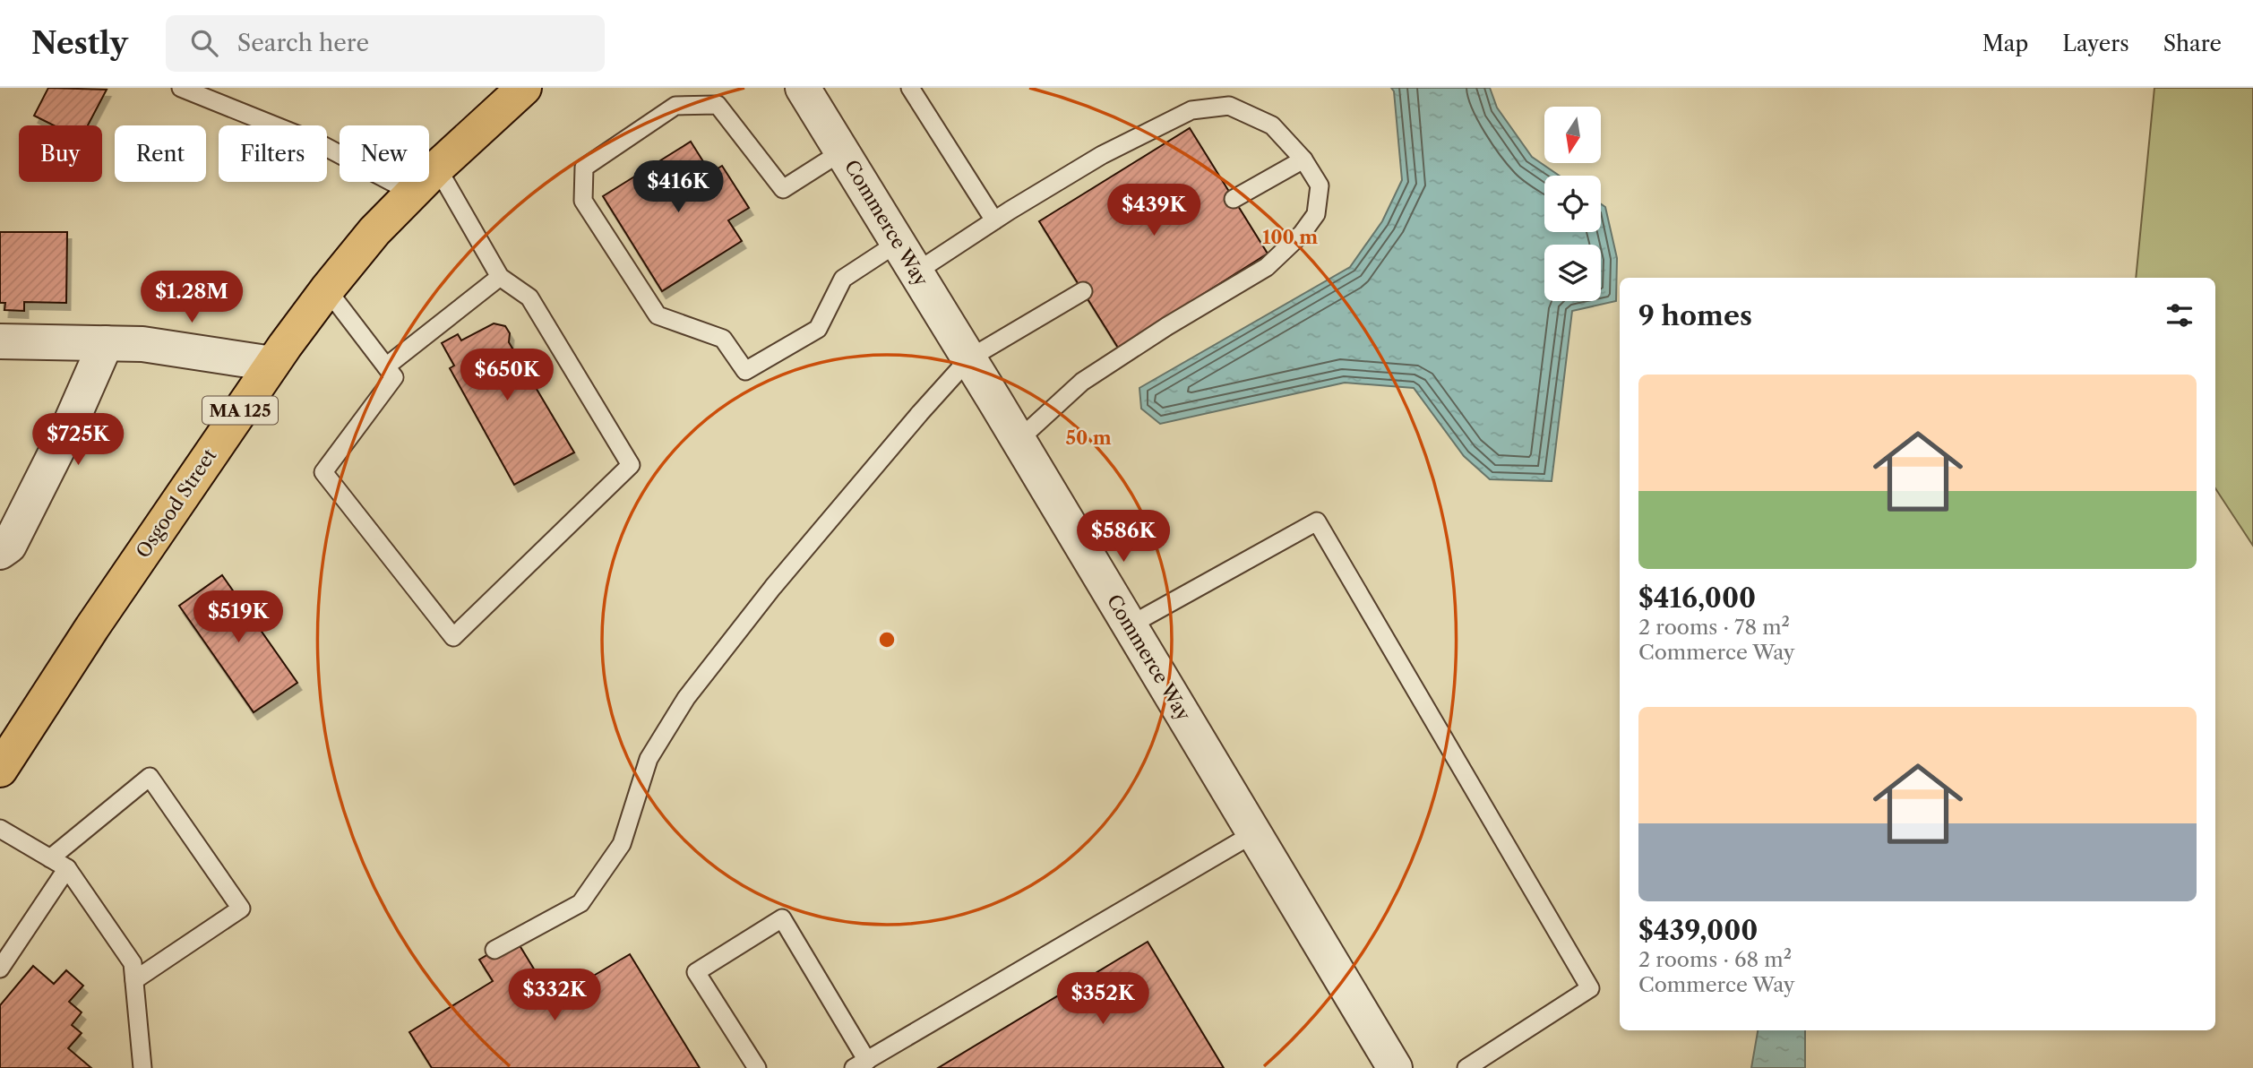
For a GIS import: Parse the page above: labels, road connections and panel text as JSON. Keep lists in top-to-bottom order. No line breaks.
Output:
{"streets":{"highway":["MA 125","Osgood Street"],"street":["Commerce Way"]},"north":"bottom","page":{"header":"Nestly","search":"Search here","nav":["Map","Layers","Share"],"chip":["Buy","Rent","Filters","New"],"price":["$416K","$439K","$1.28M","$650K","$725K","$586K","$519K","$332K","$352K"],"heading":"9 homes","list":[{"name":"$416,000","note":"2 rooms · 78 m² · Commerce Way"},{"name":"$439,000","note":"2 rooms · 68 m² · Commerce Way"}]},"rings":["100 m","50 m"]}
